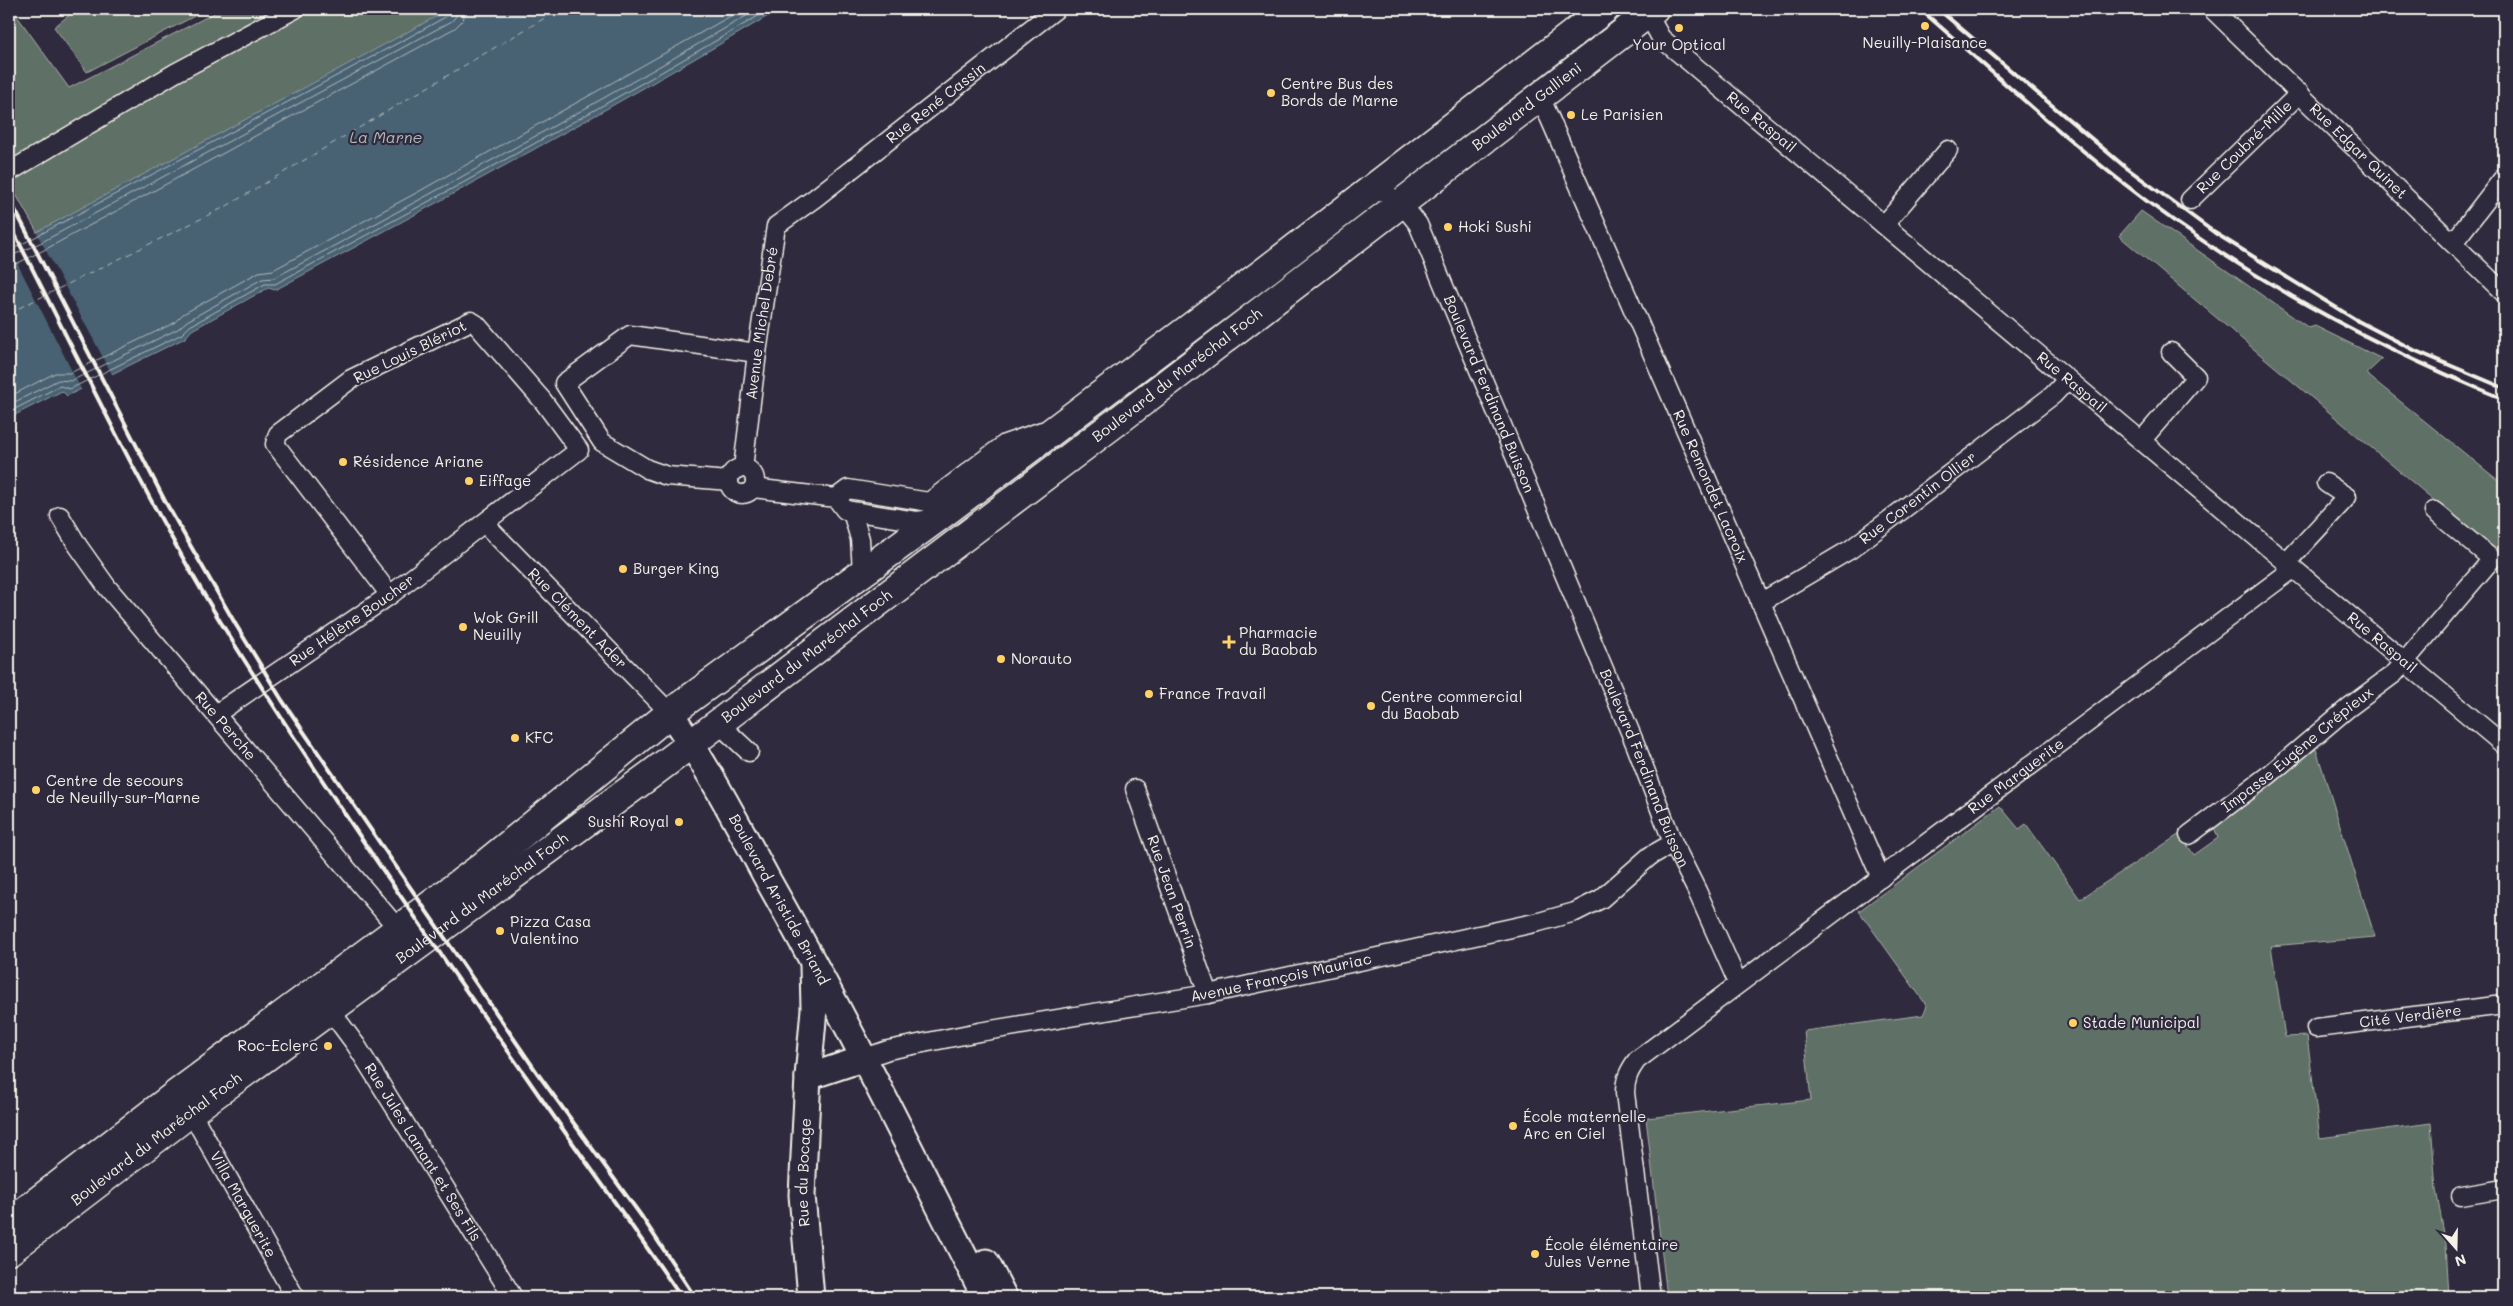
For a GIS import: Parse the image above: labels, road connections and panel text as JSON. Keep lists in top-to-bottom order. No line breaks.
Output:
{"streets":{"main road":["Boulevard Gallieni","Boulevard du Maréchal Foch","Boulevard Aristide Briand","Rue du Bocage"],"street":["Rue René Cassin","Rue Raspail","Rue Coubré-Mille","Rue Edgar Quinet","Avenue Michel Debré","Rue Louis Blériot","Boulevard Ferdinand Buisson","Rue Remondet Lacroix","Rue Corentin Ollier","Rue Clément Ader","Rue Hélène Boucher","Rue Perche","Impasse Eugène Crépieux","Rue Marguerite","Rue Jean Perrin","Avenue François Mauriac","Cité Verdière","Rue Jules Lamant et Ses Fils","Villa Marguerite"]},"crossings":[["Rue René Cassin","Avenue Michel Debré"],["Boulevard Gallieni","Rue Raspail"],["Boulevard Gallieni","Boulevard du Maréchal Foch"],["Boulevard Gallieni","Boulevard Ferdinand Buisson"],["Boulevard Gallieni","Rue Remondet Lacroix"],["Rue Raspail","Rue Corentin Ollier"],["Rue Raspail","Impasse Eugène Crépieux"],["Rue Raspail","Rue Marguerite"],["Rue Coubré-Mille","Rue Edgar Quinet"],["Rue Louis Blériot","Rue Clément Ader"],["Rue Louis Blériot","Rue Hélène Boucher"],["Boulevard du Maréchal Foch","Boulevard Ferdinand Buisson"],["Boulevard du Maréchal Foch","Rue Clément Ader"],["Boulevard du Maréchal Foch","Rue Perche"],["Boulevard du Maréchal Foch","Boulevard Aristide Briand"],["Boulevard du Maréchal Foch","Rue Jules Lamant et Ses Fils"],["Boulevard du Maréchal Foch","Villa Marguerite"],["Boulevard Ferdinand Buisson","Rue Marguerite"],["Boulevard Ferdinand Buisson","Avenue François Mauriac"],["Rue Remondet Lacroix","Rue Corentin Ollier"],["Rue Remondet Lacroix","Rue Marguerite"],["Rue Clément Ader","Rue Hélène Boucher"],["Rue Clément Ader","Boulevard Aristide Briand"],["Rue Hélène Boucher","Rue Perche"],["Rue Jean Perrin","Avenue François Mauriac"],["Boulevard Aristide Briand","Avenue François Mauriac"],["Boulevard Aristide Briand","Rue du Bocage"]],"water":["La Marne"],"places":{"other":["Neuilly-Plaisance","Your Optical","Centre Bus des Bords de Marne","Le Parisien","Hoki Sushi","Résidence Ariane","Eiffage","Burger King","Wok Grill Neuilly","Norauto","France Travail","Centre commercial du Baobab","KFC","Centre de secours de Neuilly-sur-Marne","Sushi Royal","Pizza Casa Valentino","Stade Municipal","Roc-Eclerc","École maternelle Arc en Ciel","École élémentaire Jules Verne"],"health":["Pharmacie du Baobab"]},"north":"bottom"}
